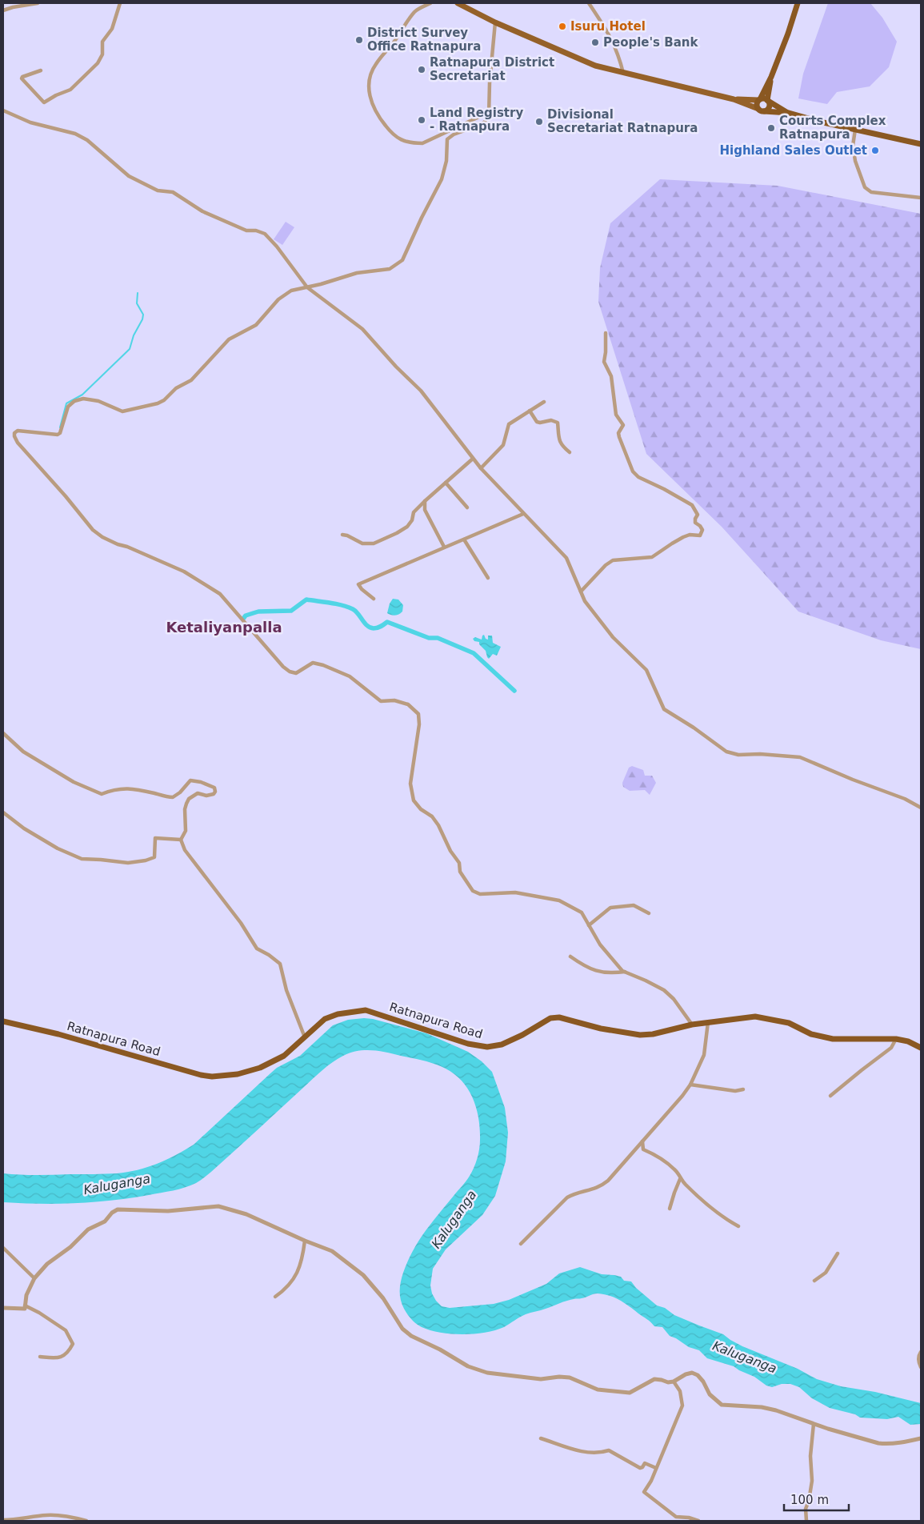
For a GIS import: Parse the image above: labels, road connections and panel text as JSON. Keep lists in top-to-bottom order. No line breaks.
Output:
{"streets":{"highway":["Ratnapura Road"]},"districts":["Ketaliyanpalla"],"water":["Kaluganga"],"places":["Isuru Hotel","District Survey Office Ratnapura","People's Bank","Ratnapura District Secretariat","Land Registry - Ratnapura","Divisional Secretariat Ratnapura","Courts Complex Ratnapura","Highland Sales Outlet"],"scale_bar":"100 m"}
